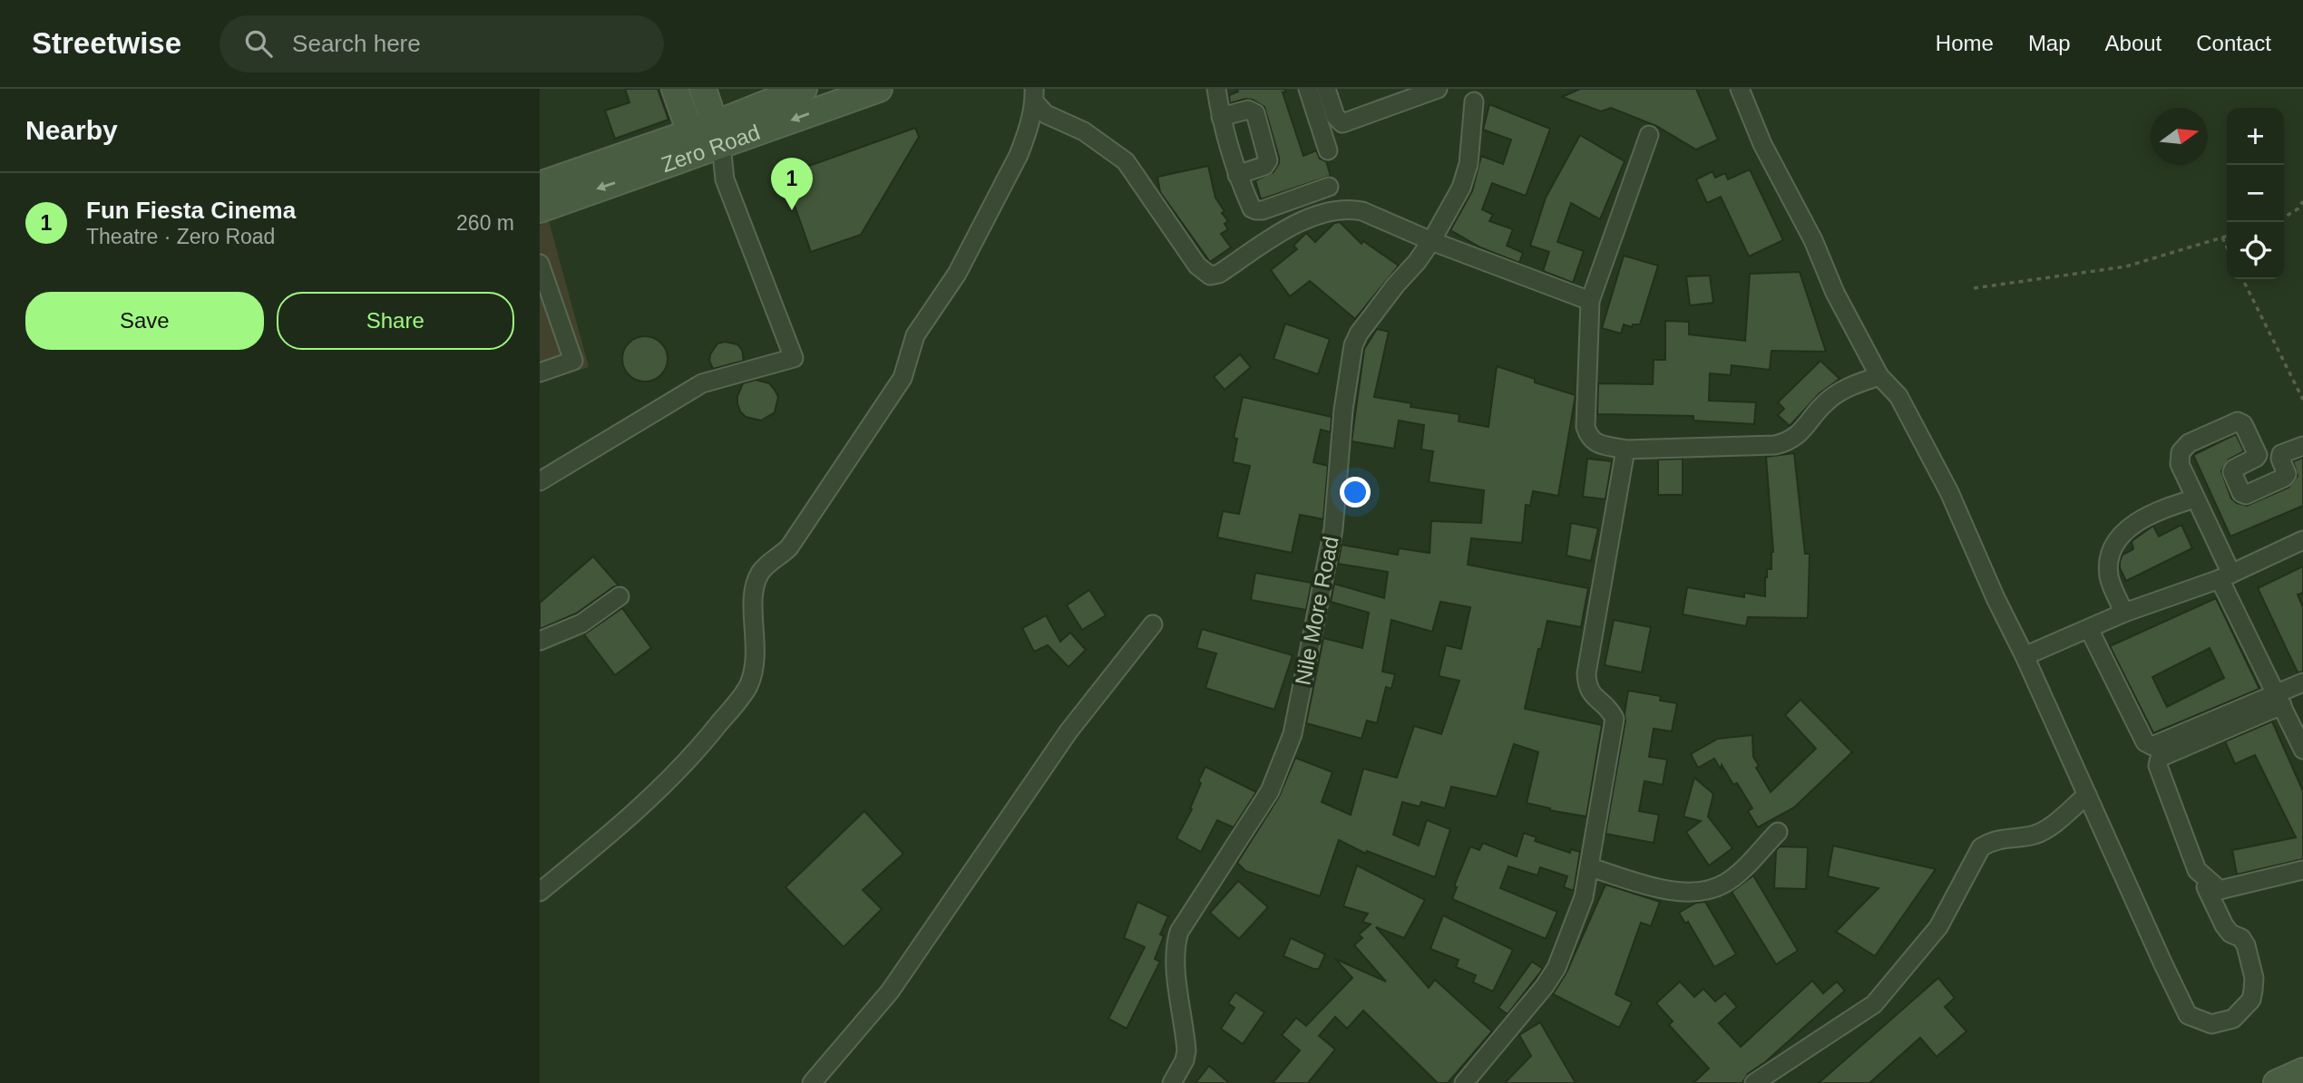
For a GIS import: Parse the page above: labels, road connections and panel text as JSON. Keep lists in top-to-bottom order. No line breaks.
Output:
{"streets":{"street":["Zero Road","Nile More Road"]},"north":"right","page":{"header":"Streetwise","search":"Search here","nav":["Home","Map","About","Contact"],"heading":"Nearby","map_buttons":["+","−"],"pins":"1","list":[{"mark":"1","name":"Fun Fiesta Cinema","note":"Theatre · Zero Road","value":"260 m"}],"buttons":["Save","Share"]}}
